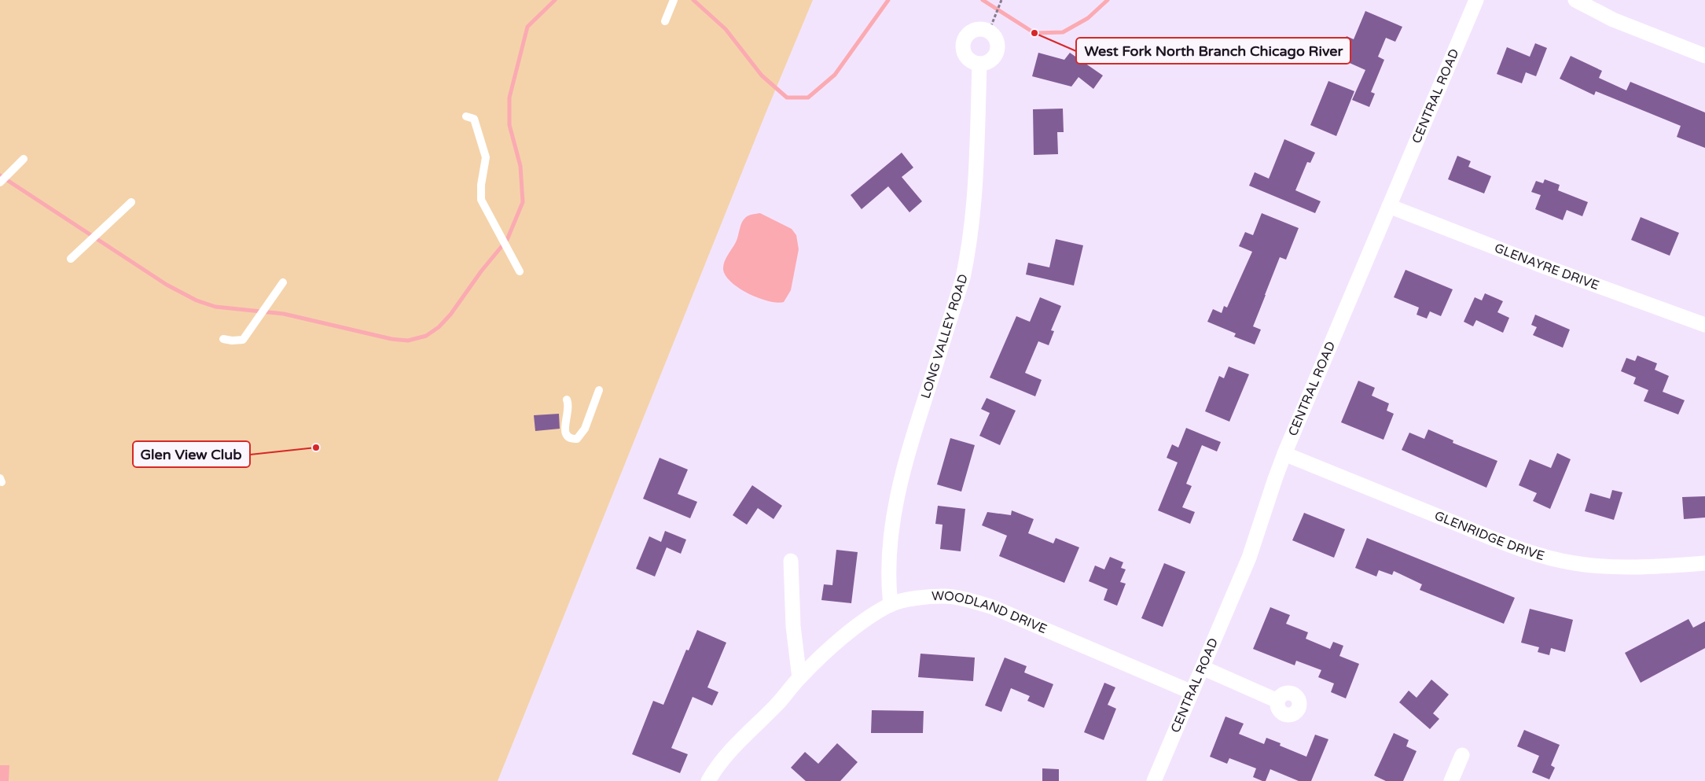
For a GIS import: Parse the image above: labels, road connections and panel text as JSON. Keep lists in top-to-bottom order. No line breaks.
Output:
{"streets":{"street":["CENTRAL ROAD","GLENAYRE DRIVE","LONG VALLEY ROAD","GLENRIDGE DRIVE","WOODLAND DRIVE"]},"crossings":[["CENTRAL ROAD","GLENAYRE DRIVE"],["CENTRAL ROAD","GLENRIDGE DRIVE"],["CENTRAL ROAD","WOODLAND DRIVE"],["LONG VALLEY ROAD","WOODLAND DRIVE"]],"places":["West Fork North Branch Chicago River","Glen View Club"]}
